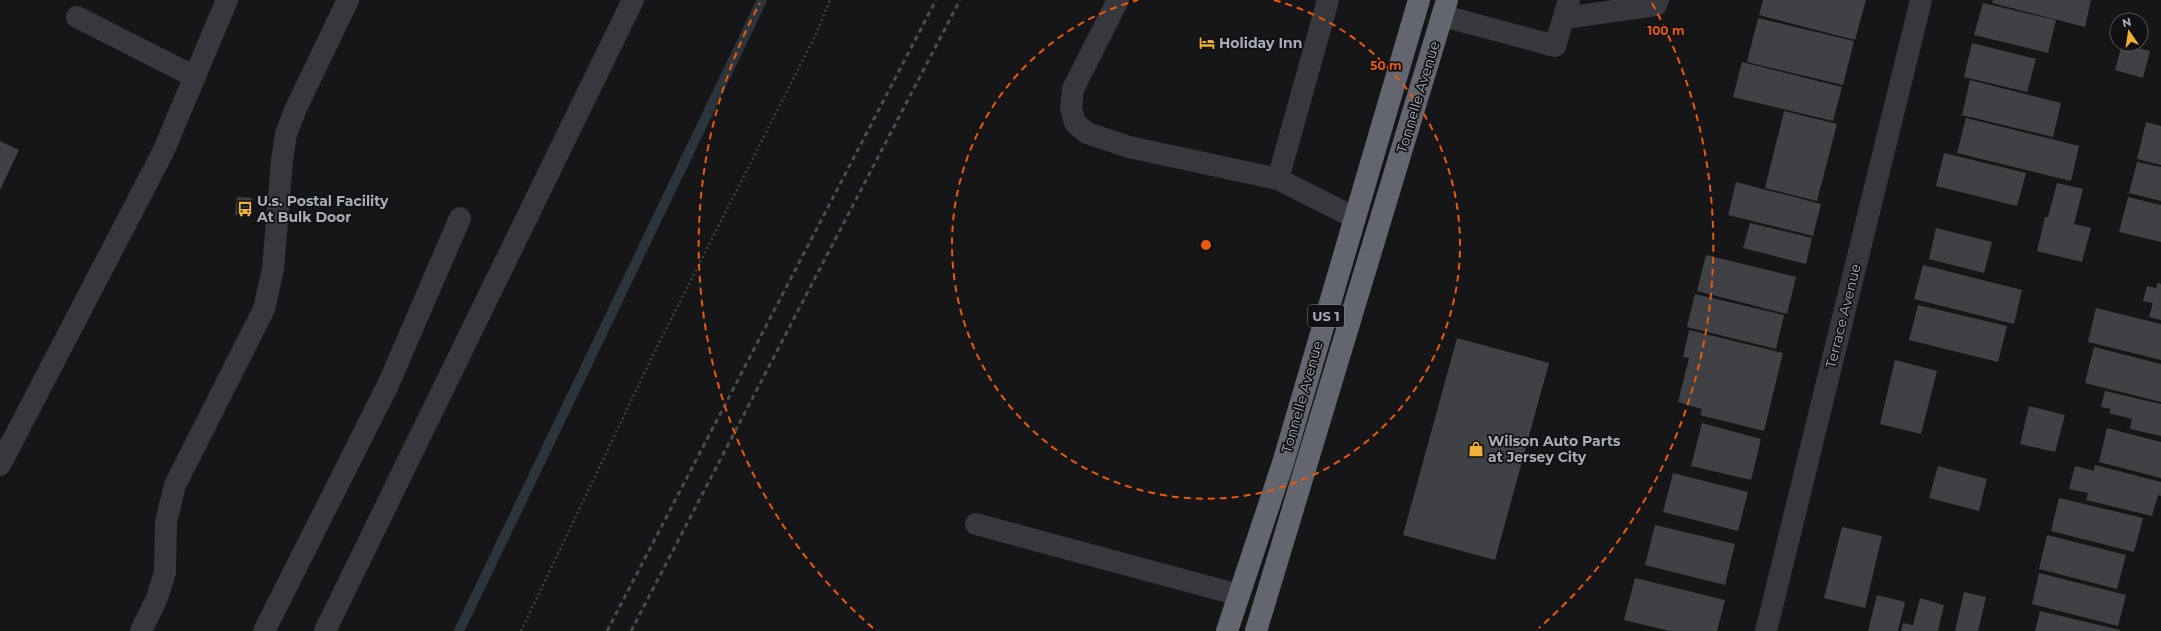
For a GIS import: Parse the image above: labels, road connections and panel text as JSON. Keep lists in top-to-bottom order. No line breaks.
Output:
{"streets":{"highway":["Tonnelle Avenue","US 1"],"street":["Terrace Avenue"]},"places":{"hotel":["Holiday Inn"],"bus stop":["U.s. Postal Facility At Bulk Door"],"shop":["Wilson Auto Parts at Jersey City"]},"north":"top","rings":["100 m","50 m"]}
